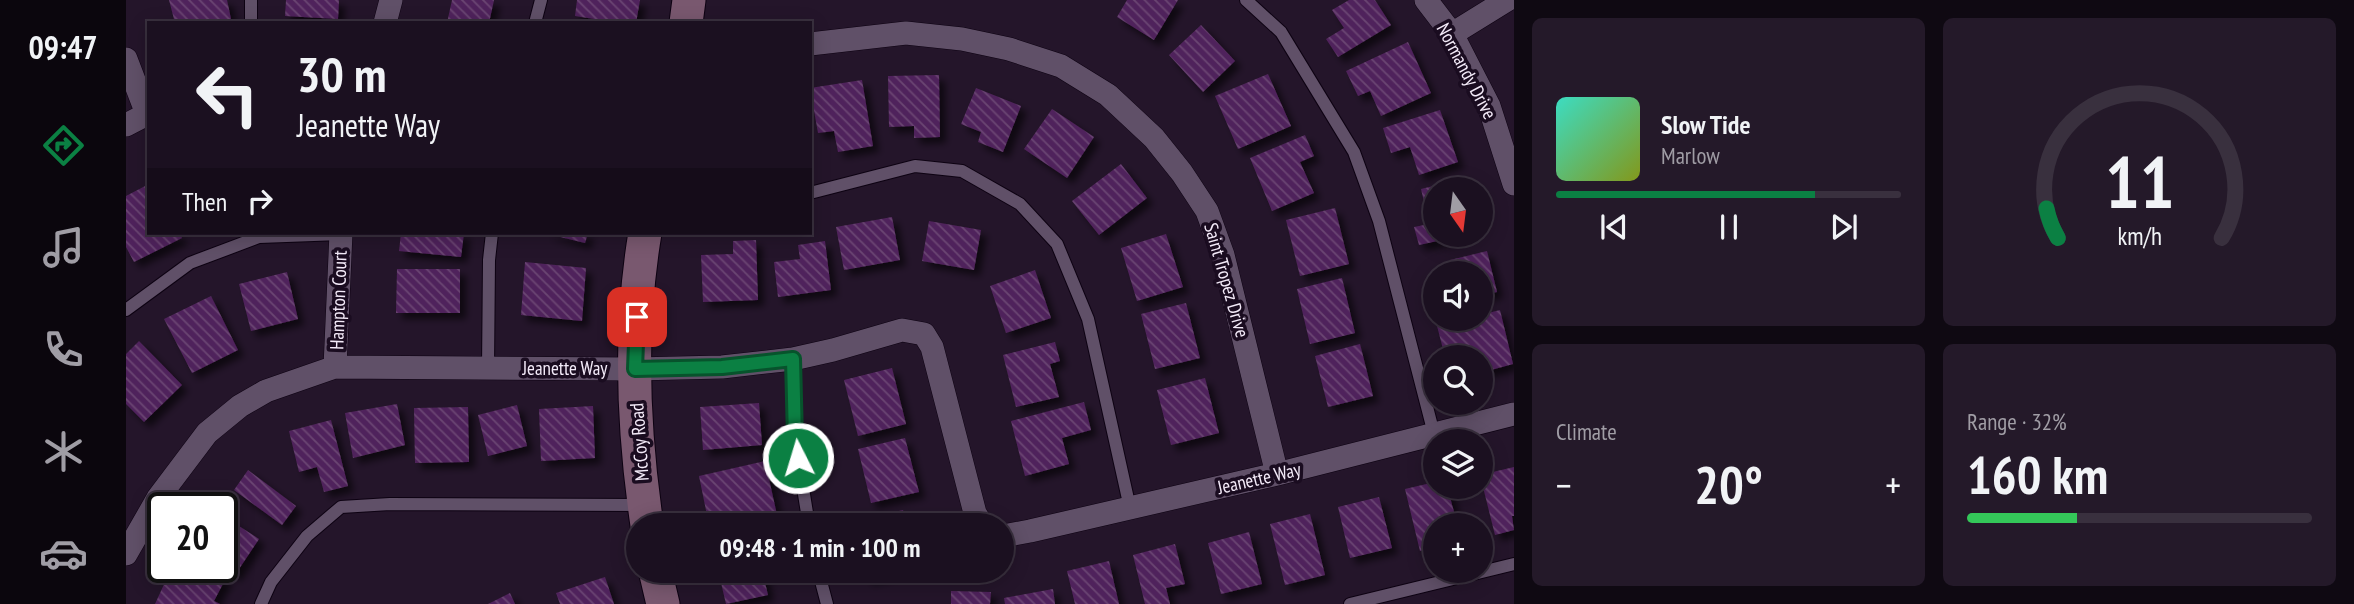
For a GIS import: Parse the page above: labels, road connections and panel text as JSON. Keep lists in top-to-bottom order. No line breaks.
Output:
{"streets":{"street":["Normandy Drive","Saint Tropez Drive","Hampton Court","Jeanette Way","McCoy Road"]},"crossings":[["Saint Tropez Drive","Jeanette Way"],["Hampton Court","Jeanette Way"],["Jeanette Way","McCoy Road"]],"north":"bottom","page":{"tabs":"09:47","turn":["30 m","Jeanette Way"],"song":["Slow Tide","Marlow"],"then":"Then","map_buttons":"+","tile":["Climate",["Range · 32%","160 km"]],"heat":["−","20°","+"],"limit":"20","trip":"09:48 · 1 min · 100 m","gauge":["11","km/h"]}}
